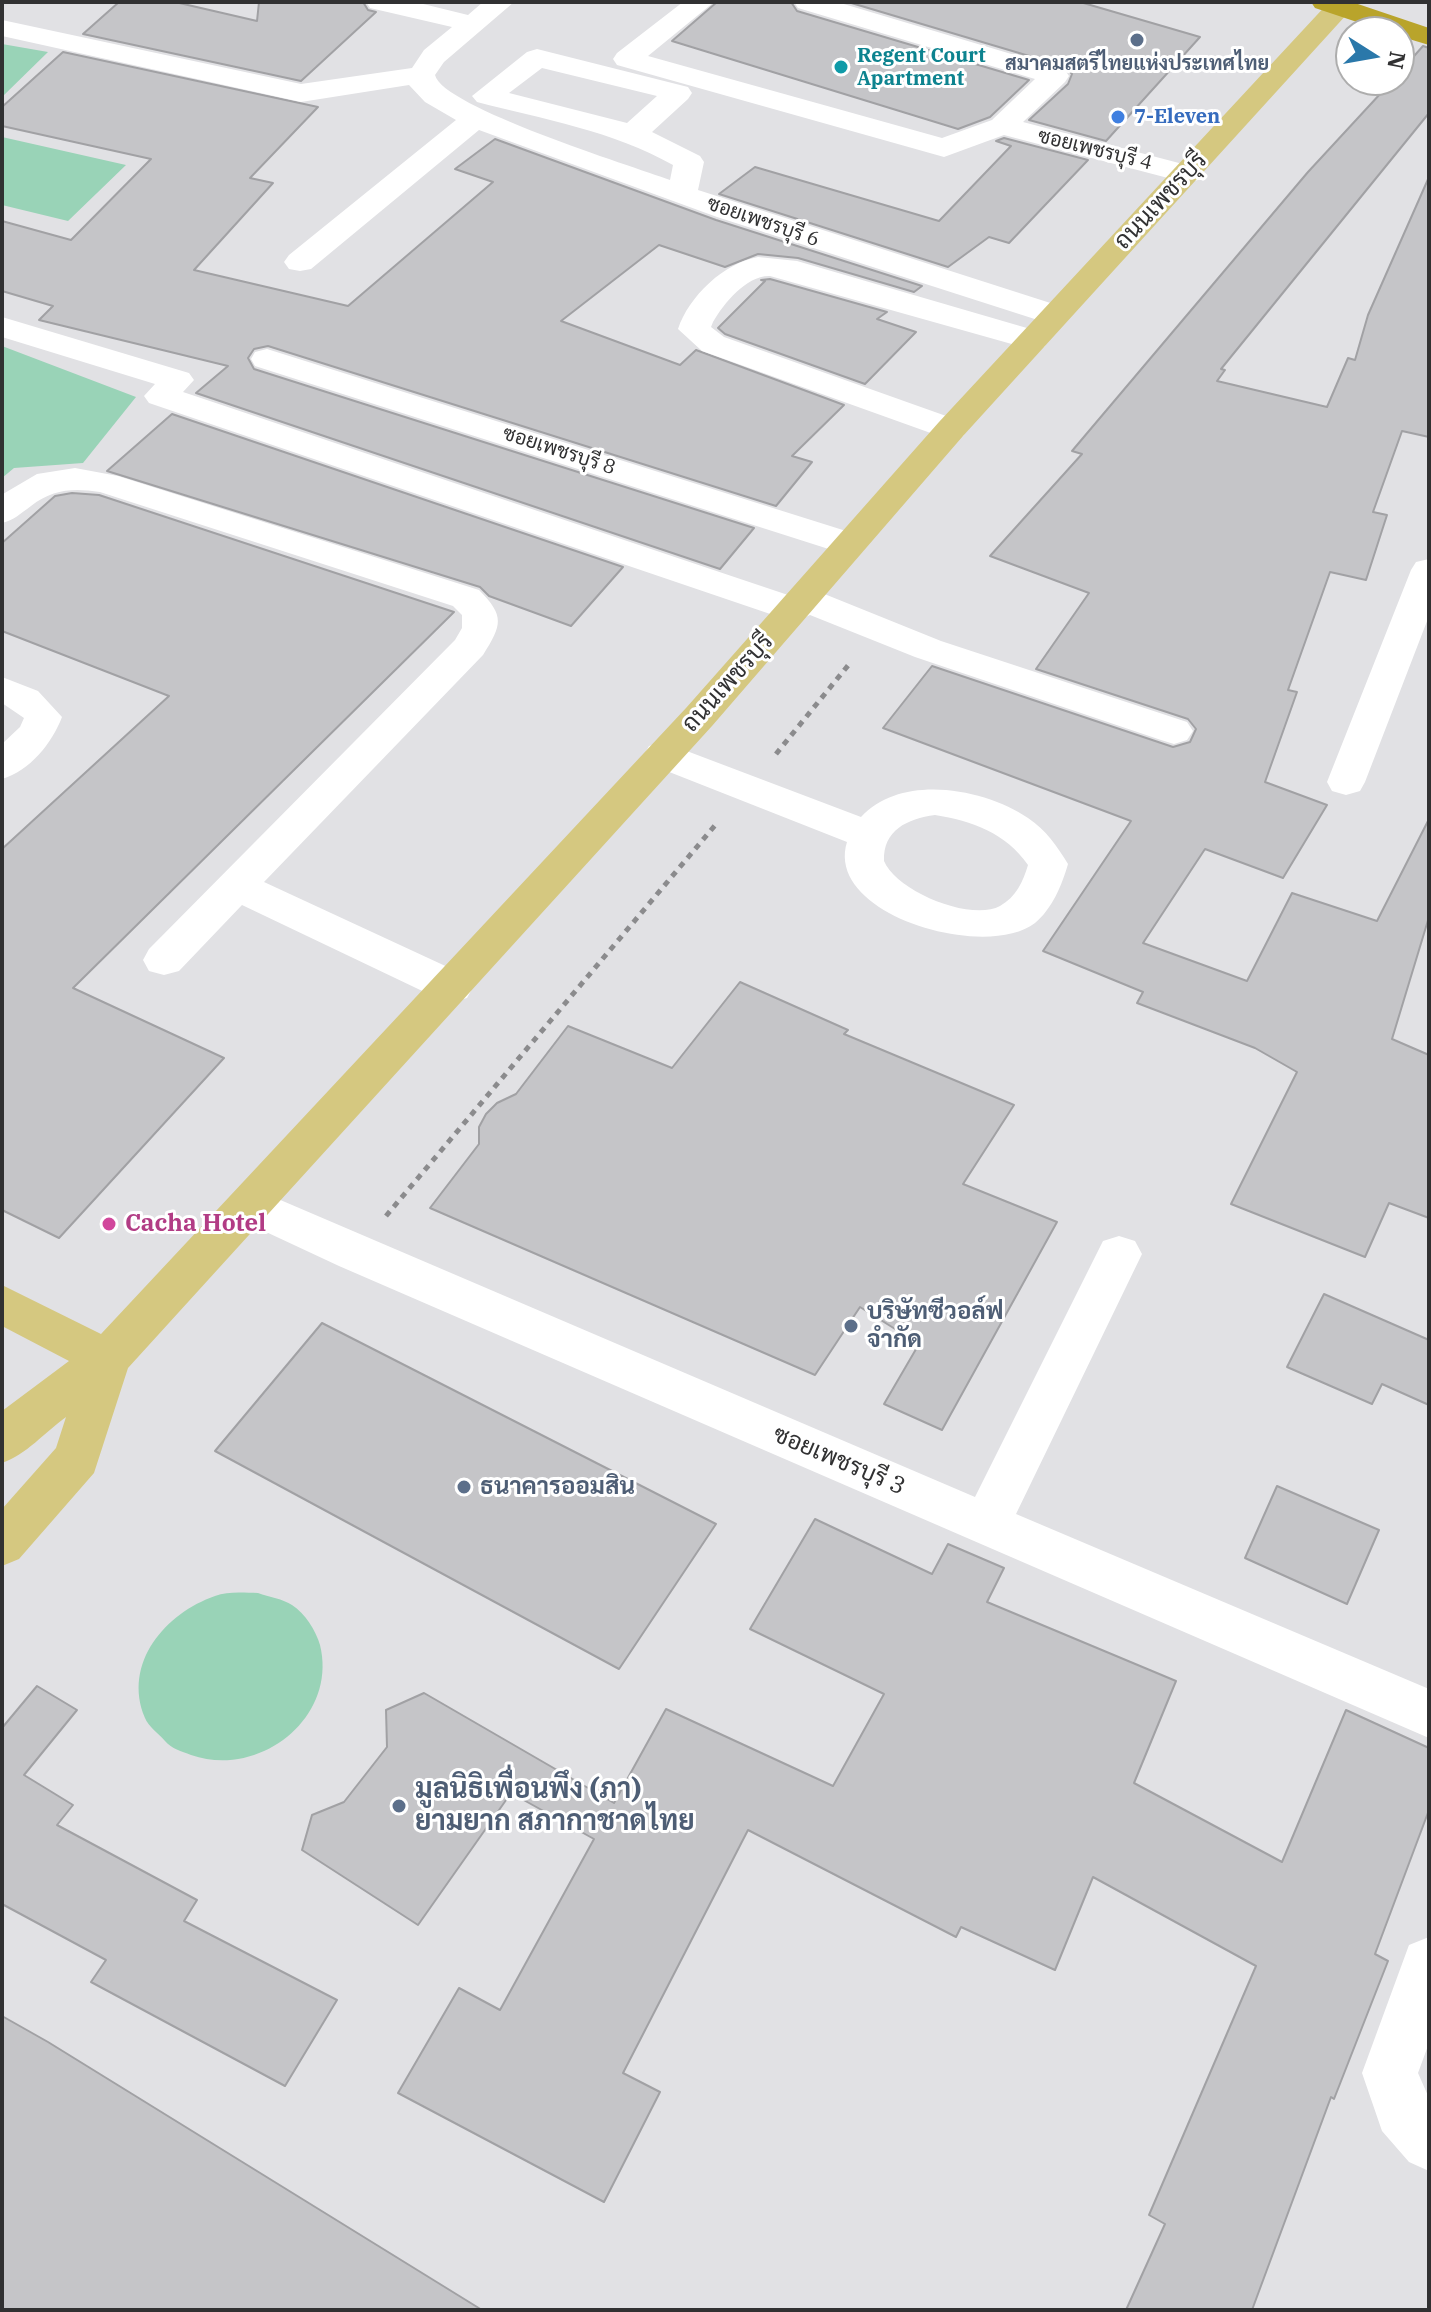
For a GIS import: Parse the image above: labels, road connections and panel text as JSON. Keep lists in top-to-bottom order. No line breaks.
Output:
{"streets":{"main road":["ถนนเพชรบุรี"],"street":["ซอยเพชรบุรี 4","ซอยเพชรบุรี 6","ซอยเพชรบุรี 8","ซอยเพชรบุรี 3"]},"crossings":[["ซอยเพชรบุรี 4","ถนนเพชรบุรี"],["ถนนเพชรบุรี","ซอยเพชรบุรี 6"],["ถนนเพชรบุรี","ซอยเพชรบุรี 8"],["ถนนเพชรบุรี","ซอยเพชรบุรี 3"]],"places":["สมาคมสตรีไทยแห่งประเทศไทย","Regent Court Apartment","7-Eleven","Cacha Hotel","บริษัทซีวอล์ฟ จำกัด","ธนาคารออมสิน","มูลนิธิเพื่อนพึง (ภา) ยามยาก สภากาชาดไทย"],"north":"right"}
